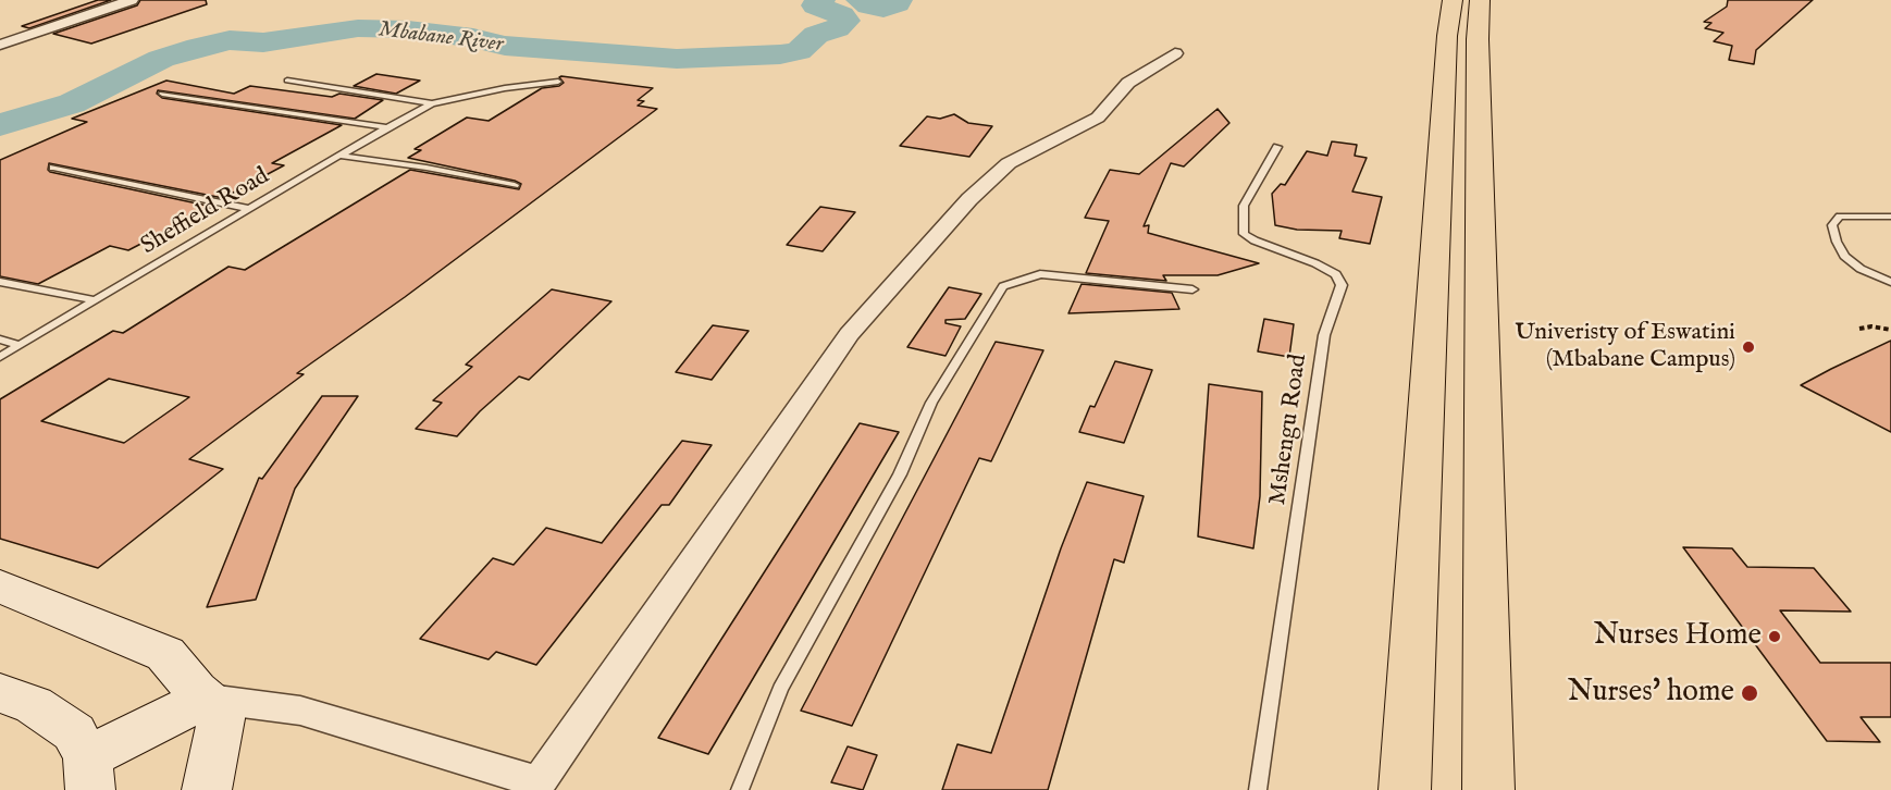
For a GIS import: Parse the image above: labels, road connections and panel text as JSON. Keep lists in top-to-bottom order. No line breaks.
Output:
{"streets":{"lane":["Sheffield Road","Mshengu Road"]},"water":["Mbabane River"],"places":["Univeristy of Eswatini (Mbabane Campus)","Nurses Home","Nurses' home"]}
